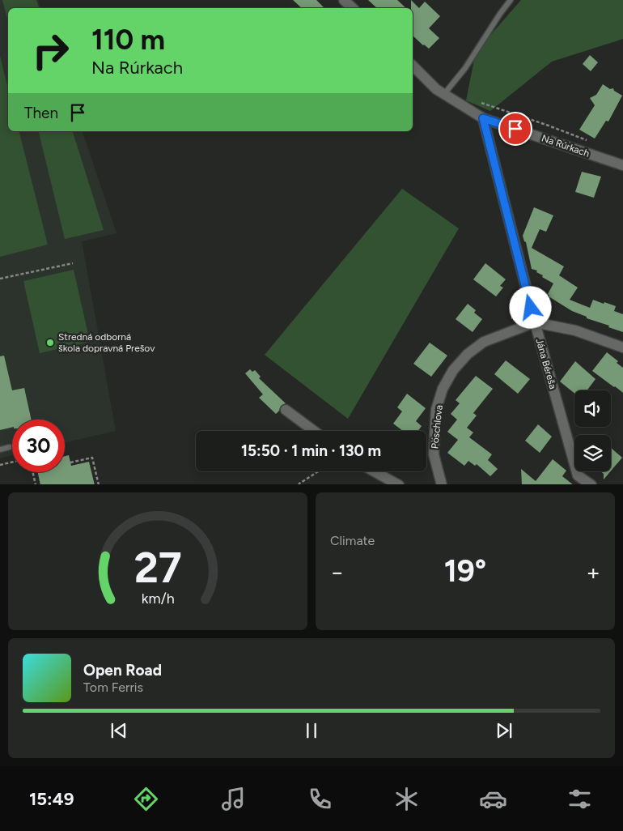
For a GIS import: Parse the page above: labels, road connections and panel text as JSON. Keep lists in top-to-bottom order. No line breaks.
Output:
{"streets":{"street":["Na Rúrkach","Jána Béreša","Pöschlova"]},"crossings":[["Na Rúrkach","Jána Béreša"],["Jána Béreša","Pöschlova"]],"places":["Stredná odborná škola dopravná Prešov"],"page":{"turn":["110 m","Na Rúrkach"],"then":"Then","limit":"30","trip":"15:50 · 1 min · 130 m","tile":"Climate","heat":["−","19°","+"],"song":["Open Road","Tom Ferris"],"tabs":"15:49","gauge":["27","km/h"]}}
